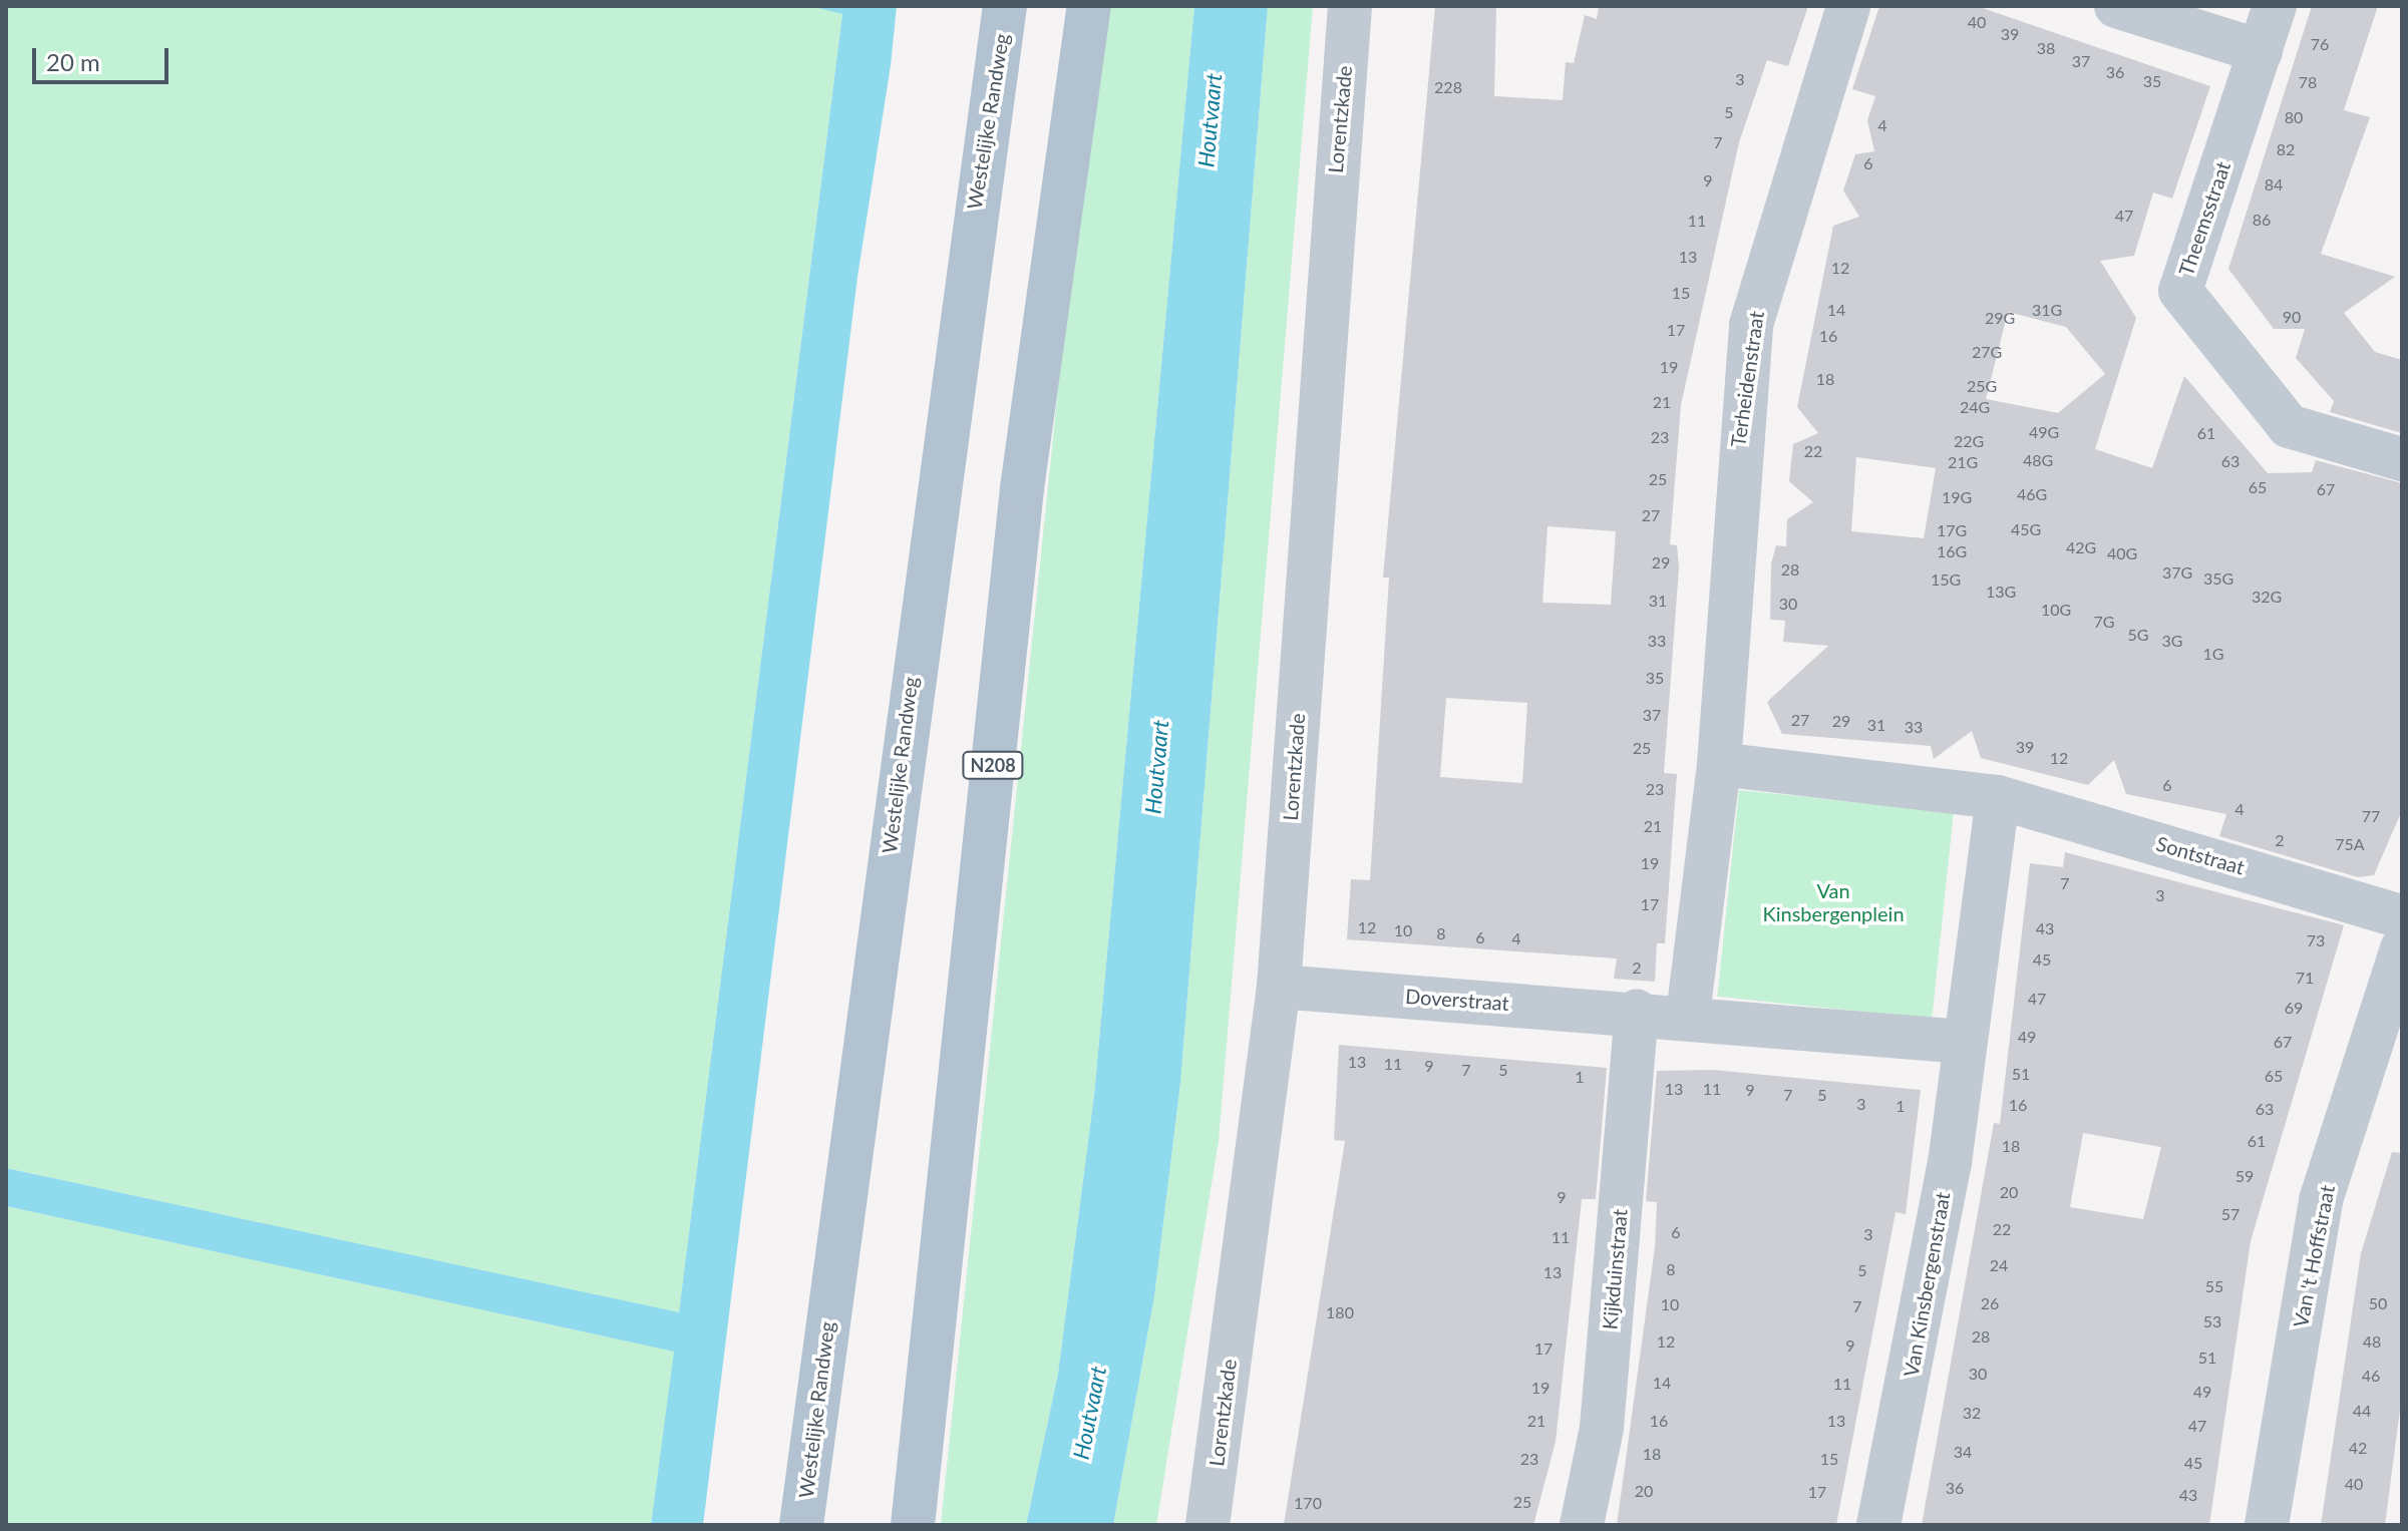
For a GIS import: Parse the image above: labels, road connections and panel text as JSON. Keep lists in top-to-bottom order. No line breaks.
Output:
{"streets":{"main road":["Westelijke Randweg","N208"],"street":["Lorentzkade","Theemsstraat","Terheidenstraat","Sontstraat","Doverstraat","Van 't Hoffstraat","Kijkduinstraat","Van Kinsbergenstraat"]},"crossings":[["Lorentzkade","Doverstraat"],["Doverstraat","Kijkduinstraat"]],"water":["Houtvaart"],"parks":["Van Kinsbergenplein"],"house_numbers":["40","39","76","38","37","36","3","35","78","228","5","80","4","7","82","6","9","84","47","86","11","13","12","15","14","31G","90","29G","17","16","27G","19","18","25G","21","24G","49G","61","23","22G","22","48G","63","21G","25","65","67","46G","19G","27","45G","17G","42G","16G","40G","29","28","37G","35G","15G","13G","32G","31","30","10G","7G","5G","33","3G","1G","35","37","27","29","31","33","39","25","12","6","23","4","77","21","2","75A","19","7","3","17","12","43","10","8","6","4","73","45","2","71","47","69","49","67","13","11","9","7","5","51","65","1","13","11","9","7","5","3","16","1","63","61","18","59","20","9","57","22","6","3","11","24","8","5","13","55","26","50","10","7","180","53","28","12","48","9","17","51","30","46","14","11","19","49","44","32","21","16","13","47","42","34","18","23","15","45","40","36","20","17","43","25","170"],"scale_bar":"20 m"}
